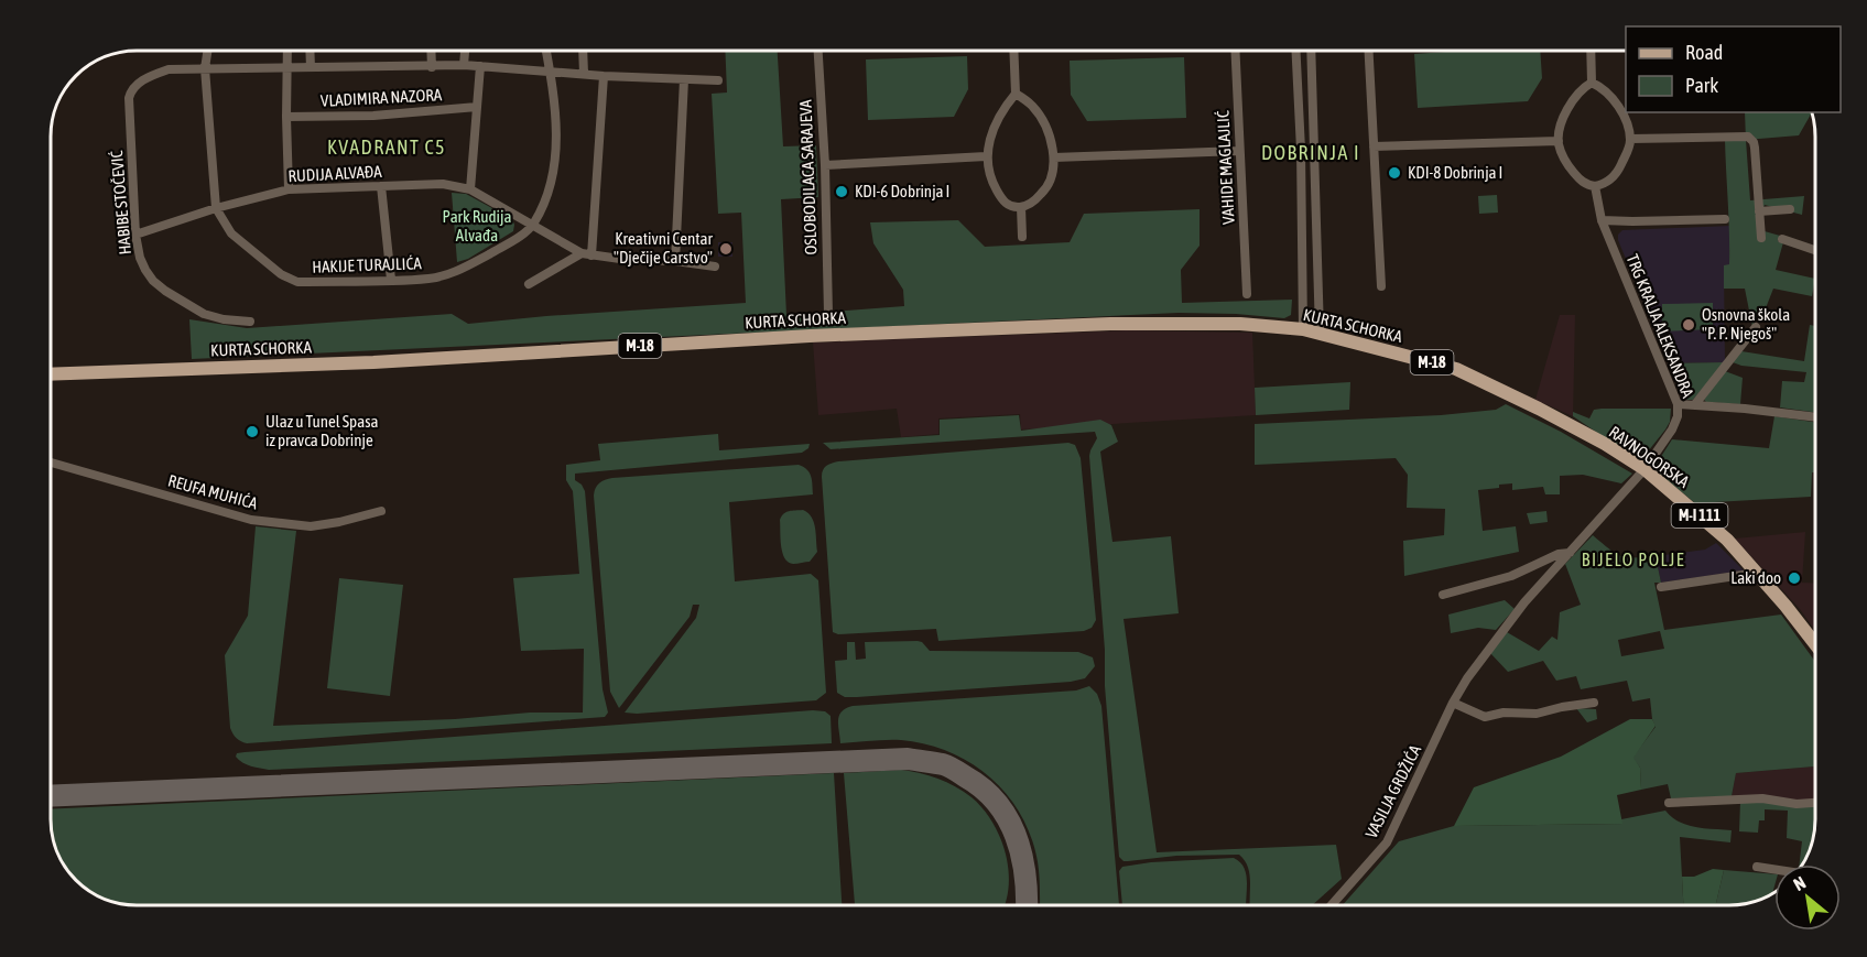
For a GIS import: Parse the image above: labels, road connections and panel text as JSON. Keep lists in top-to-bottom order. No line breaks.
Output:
{"streets":{"main road":["KURTA SCHORKA","M-18","RAVNOGORSKA","M-I 111"],"street":["VLADIMIRA NAZORA","VAHIDE MAGLAJLIĆ","RUDIJA ALVAĐA","OSLOBODILACA SARAJEVA","HABIBE STOČEVIĆ","HAKIJE TURAJLIĆA","TRG KRALJA ALEKSANDRA","REUFA MUHIĆA","VASILJA GRDŽIĆA"]},"crossings":[["RUDIJA ALVAĐA","HABIBE STOČEVIĆ"],["RUDIJA ALVAĐA","HAKIJE TURAJLIĆA"],["KURTA SCHORKA","RAVNOGORSKA"],["TRG KRALJA ALEKSANDRA","RAVNOGORSKA"],["TRG KRALJA ALEKSANDRA","VASILJA GRDŽIĆA"],["RAVNOGORSKA","VASILJA GRDŽIĆA"]],"districts":["KVADRANT C5","DOBRINJA I","BIJELO POLJE"],"parks":["Park Rudija Alvađa"],"places":["KDI-8 Dobrinja I","KDI-6 Dobrinja I","Kreativni Centar \"Dječije Carstvo\"","Osnovna škola \"P. P. Njegoš\"","Ulaz u Tunel Spasa iz pravca Dobrinje","Laki doo"],"legend":["Road","Park"],"north":"top left"}
